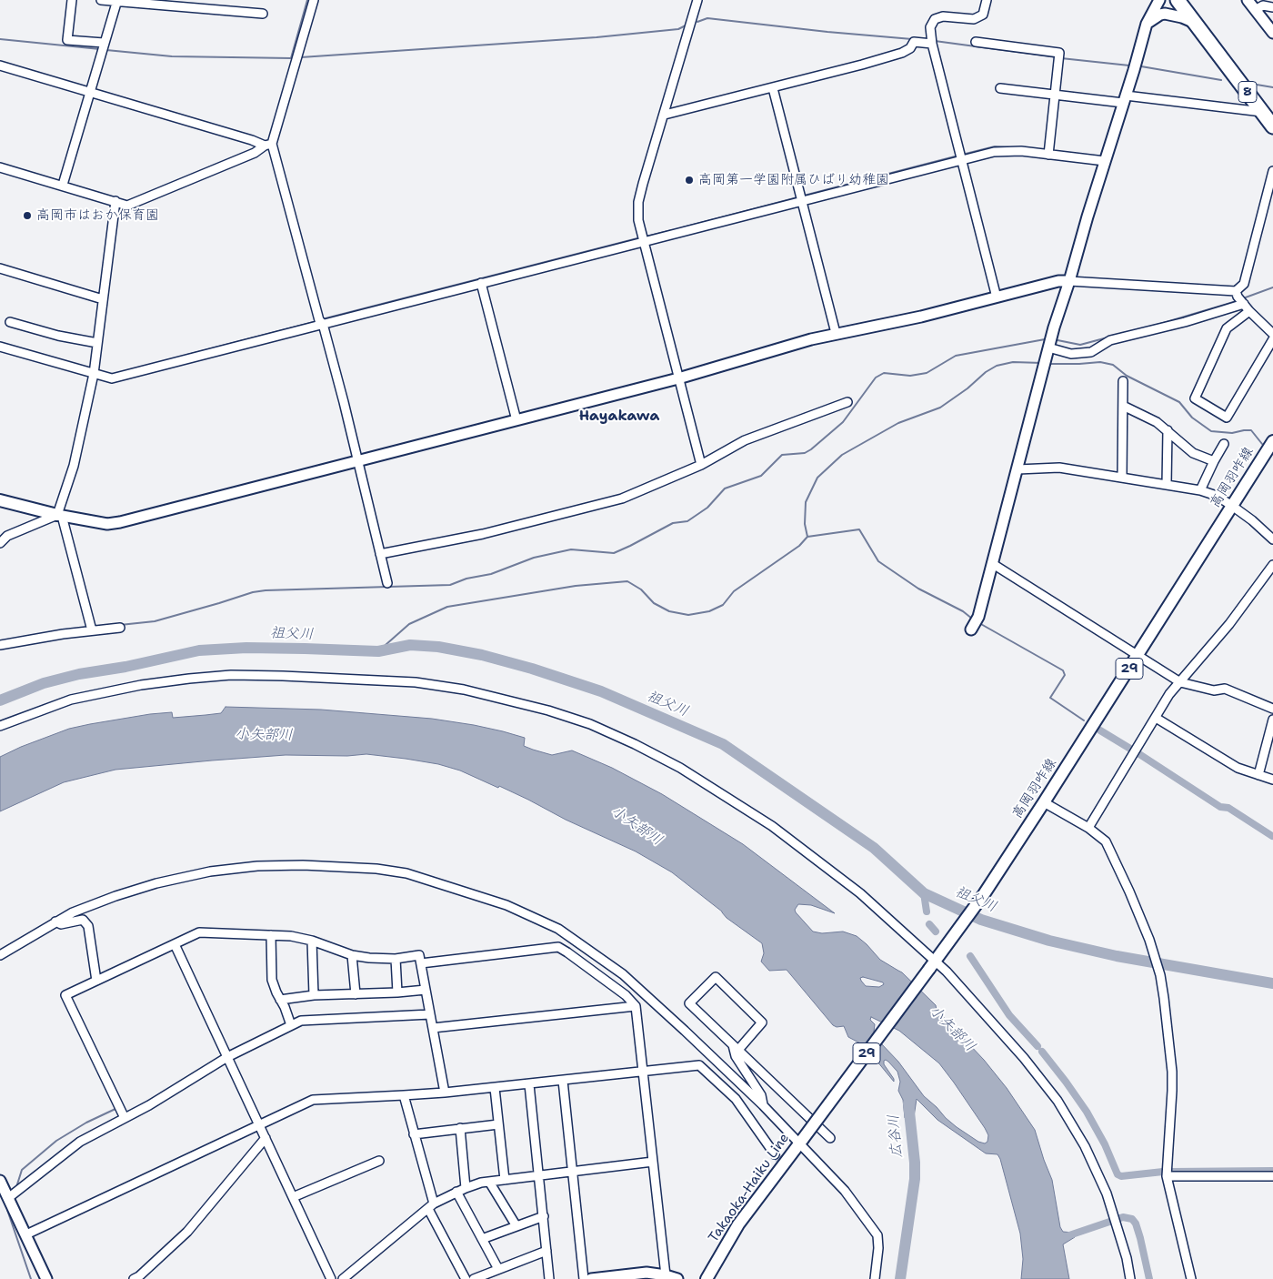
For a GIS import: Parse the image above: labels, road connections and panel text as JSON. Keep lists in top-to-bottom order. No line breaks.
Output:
{"streets":{"highway":["8"],"main road":["高岡羽咋線","29","Takaoka-Haiku Line"]},"crossings":[["高岡羽咋線","Takaoka-Haiku Line"]],"districts":["Hayakawa"],"water":["祖父川","小矢部川","広谷川"],"places":["高岡第一学園附属ひばり幼稚園","高岡市はおか保育園"]}
